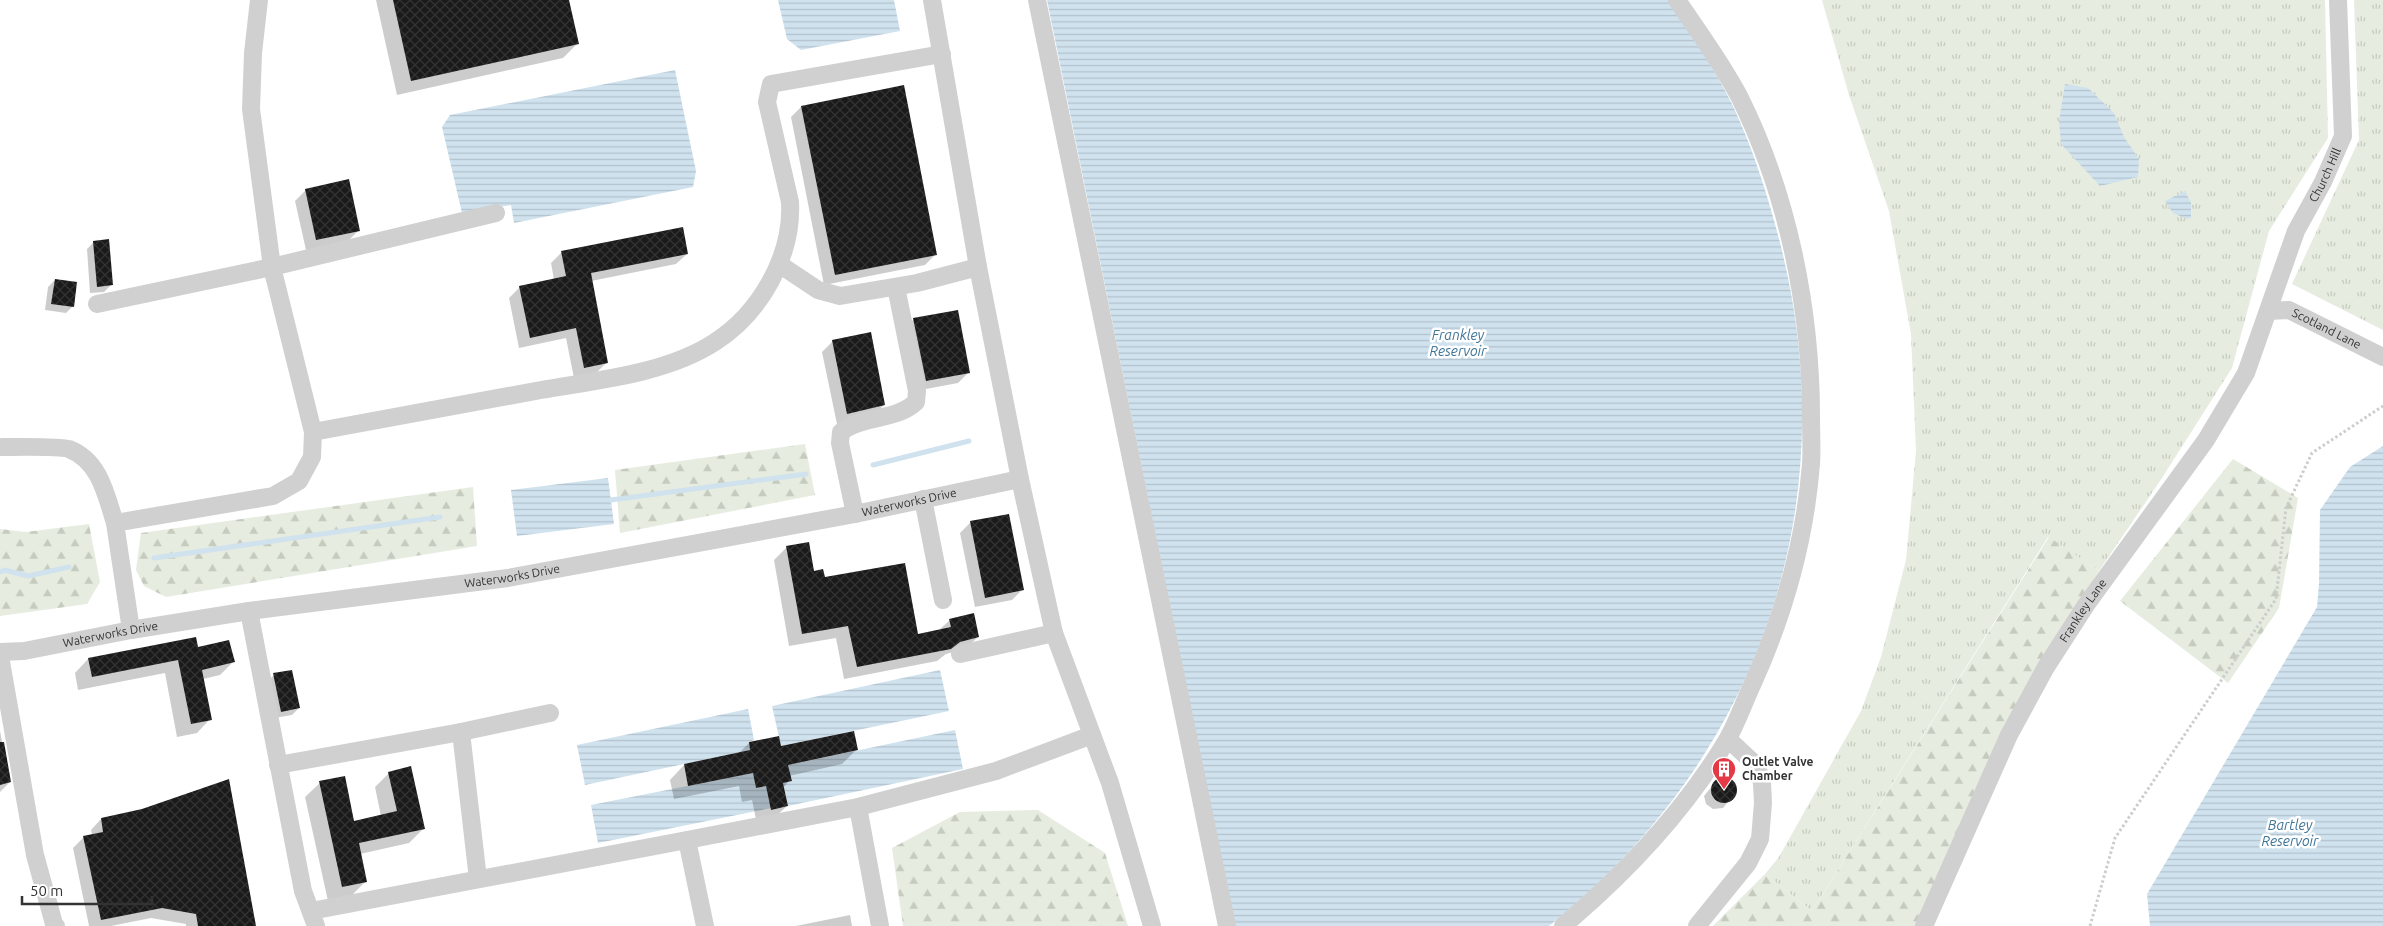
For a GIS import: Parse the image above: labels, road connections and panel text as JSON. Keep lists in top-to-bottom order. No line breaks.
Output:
{"streets":{"street":["Church Hill","Scotland Lane","Waterworks Drive","Frankley Lane"]},"crossings":[["Church Hill","Scotland Lane"],["Church Hill","Frankley Lane"],["Scotland Lane","Frankley Lane"]],"water":["Frankley Reservoir","Bartley Reservoir"],"places":{"building":["Outlet Valve Chamber"]},"scale_bar":"50 m"}
